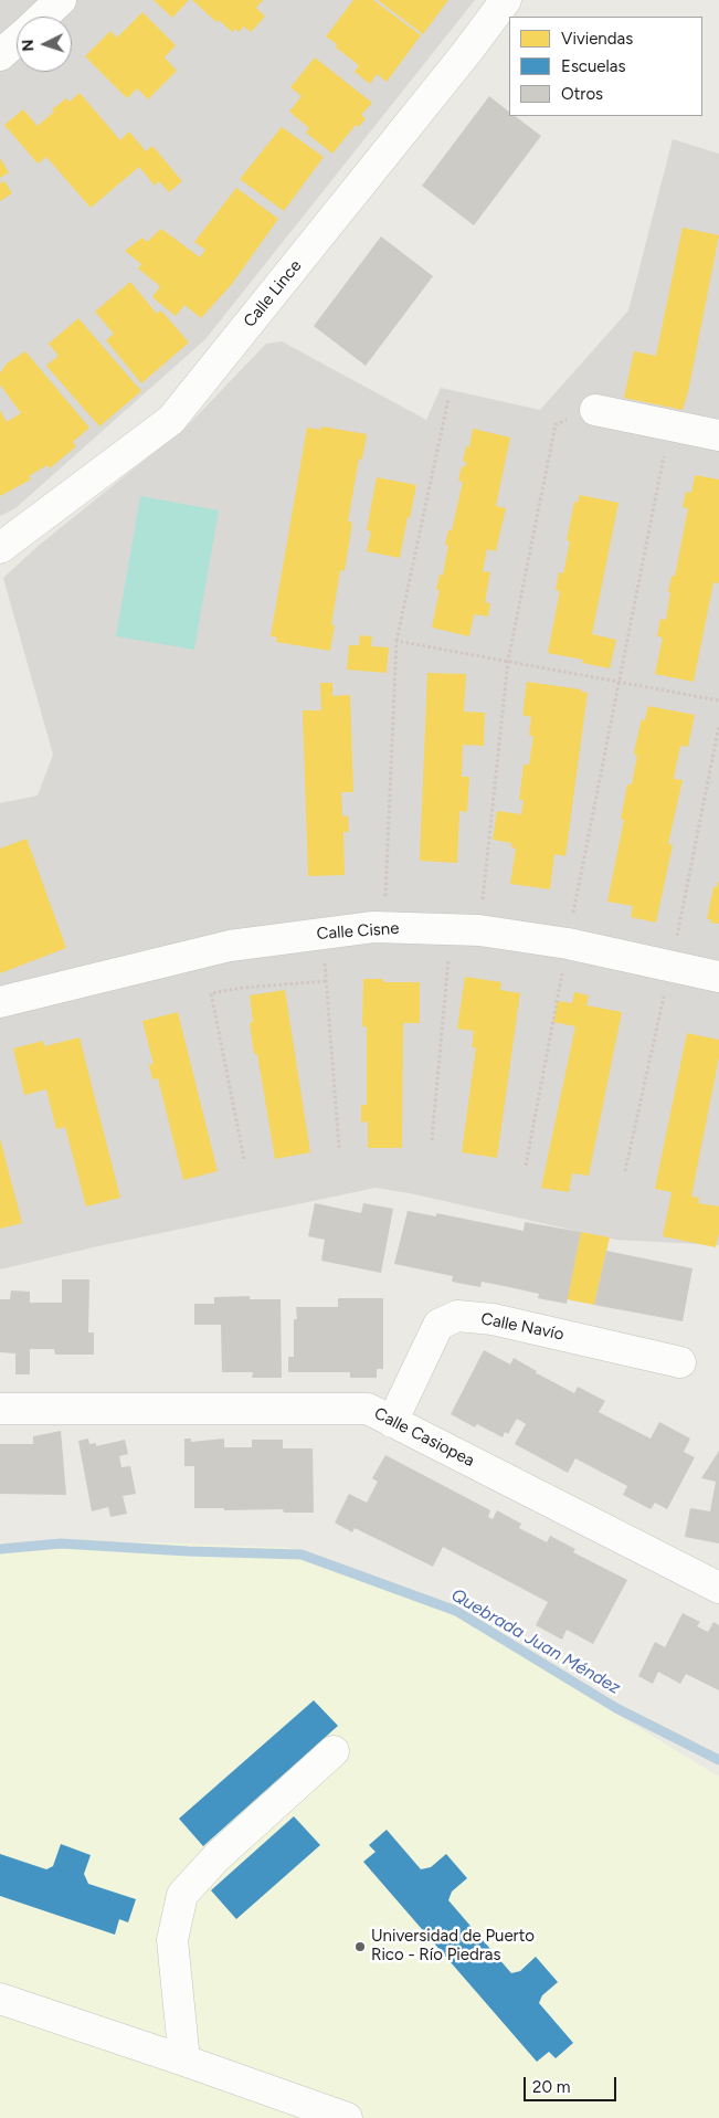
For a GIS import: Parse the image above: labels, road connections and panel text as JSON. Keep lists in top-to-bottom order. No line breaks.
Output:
{"streets":{"street":["Calle Lince","Calle Cisne","Calle Navío","Calle Casiopea"]},"crossings":[["Calle Navío","Calle Casiopea"]],"water":["Quebrada Juan Méndez"],"places":["Universidad de Puerto Rico - Río Piedras"],"legend":["Viviendas","Escuelas","Otros"],"scale_bar":"20 m","north":"left"}
